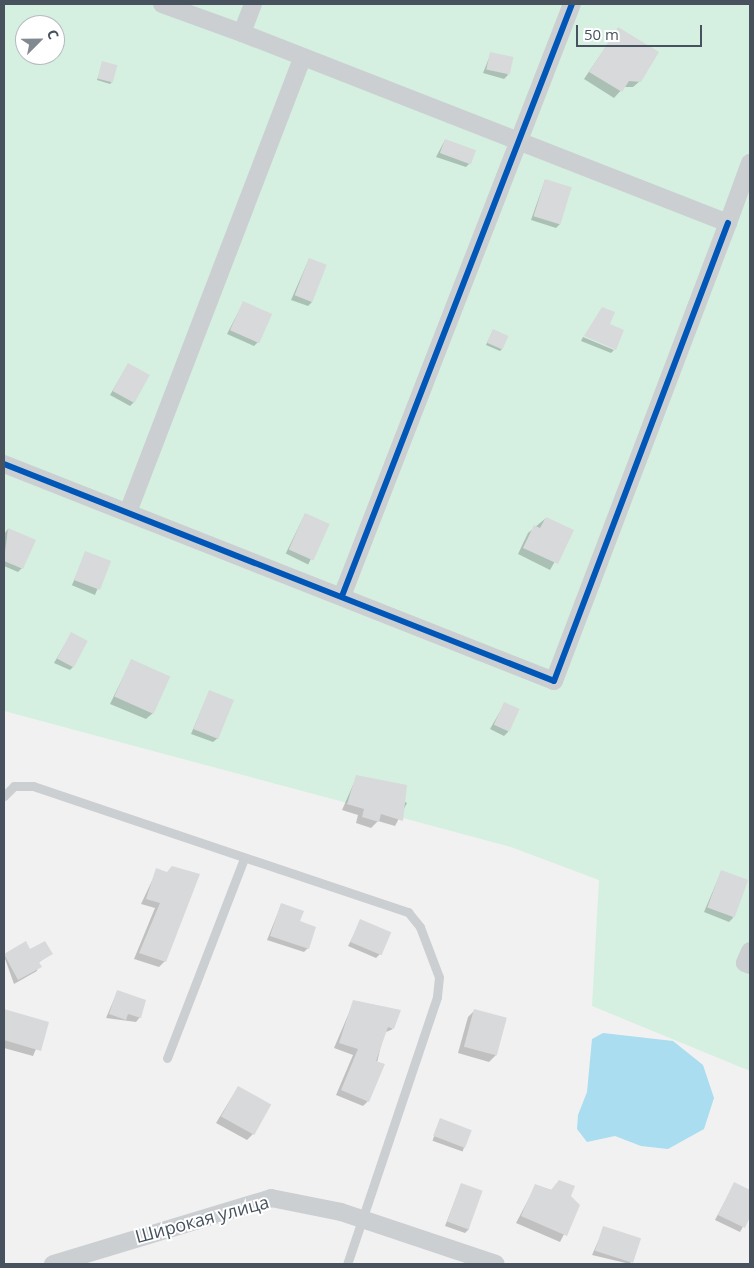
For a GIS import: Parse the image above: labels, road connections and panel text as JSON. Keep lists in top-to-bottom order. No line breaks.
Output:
{"streets":{"street":["Широкая улица"]},"scale_bar":"50 m","north":"top right"}
